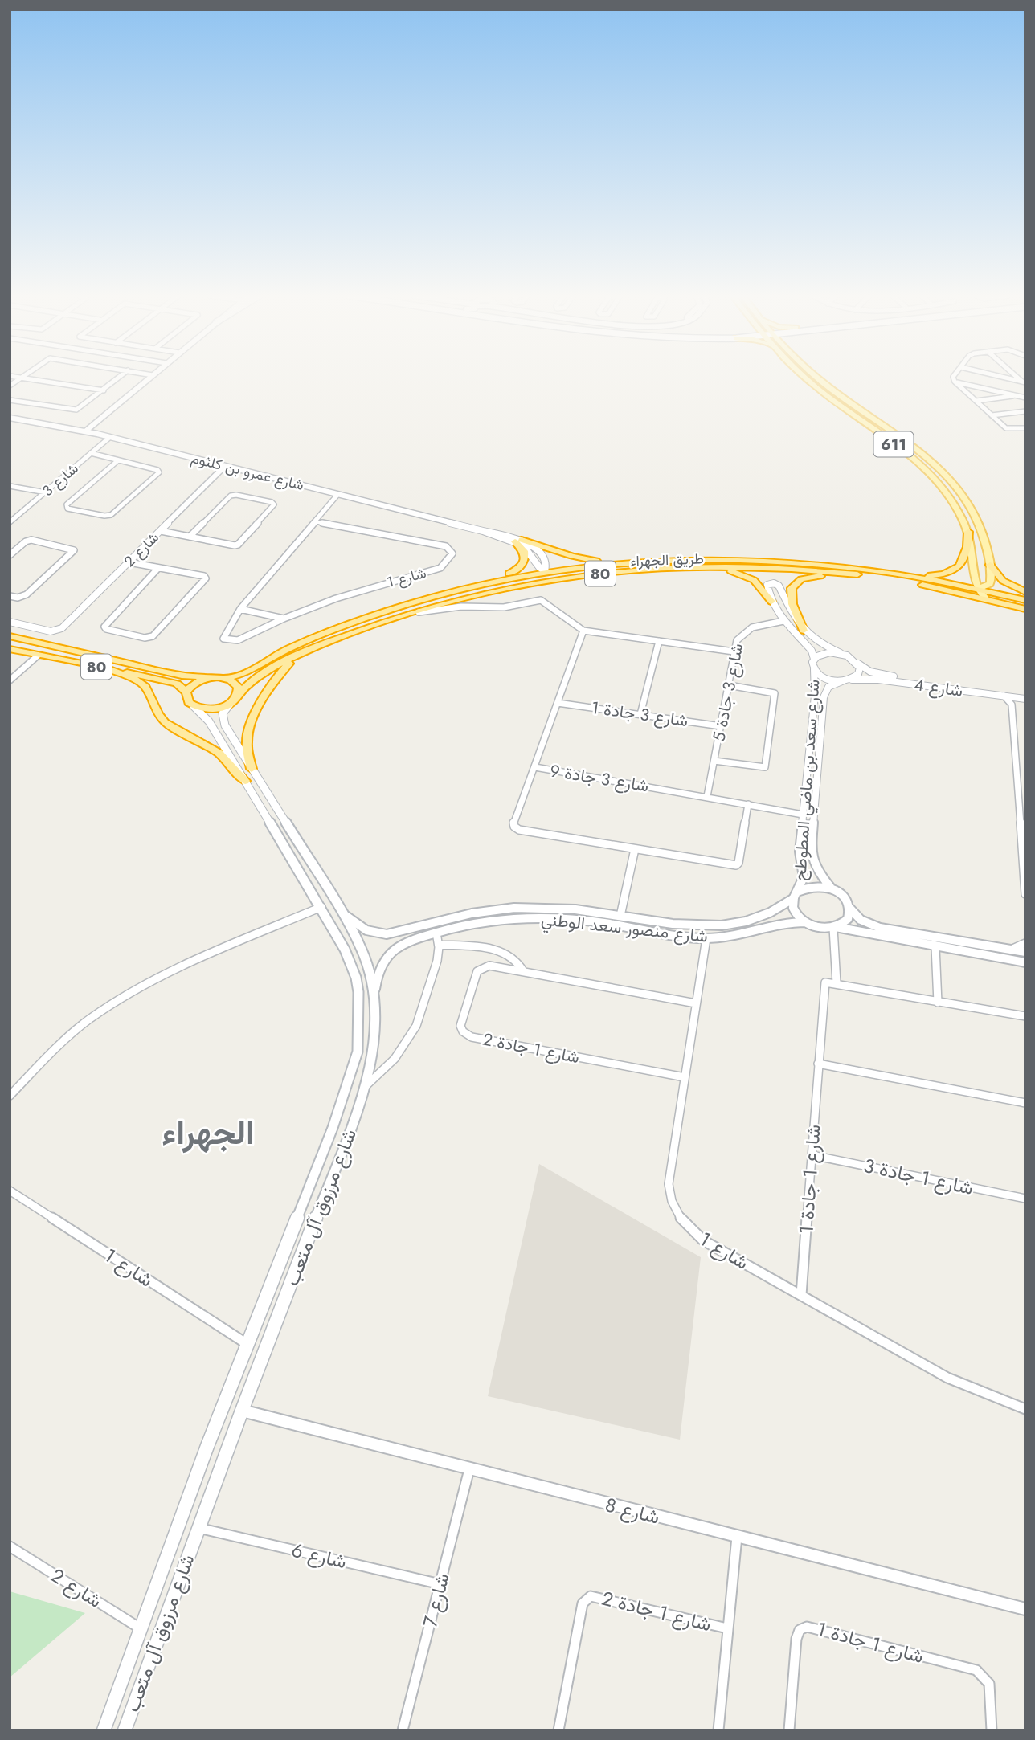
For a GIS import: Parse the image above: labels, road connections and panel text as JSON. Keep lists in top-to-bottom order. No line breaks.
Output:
{"streets":{"highway":["طريق الجهراء","80"],"main road":["611","شارع مرزوق آل متعب"],"street":["شارع عمرو بن كلثوم","شارع 3","شارع 2","شارع 1","شارع 4","شارع 3 جادة 5","شارع 3 جادة 1","شارع 3 جادة 9","شارع سعد بن ماضي المطوطح","شارع منصور سعد الوطني","شارع 1 جادة 2","شارع 1 جادة 3","شارع 1 جادة 1","شارع 8","شارع 6","شارع 7"]},"crossings":[["شارع عمرو بن كلثوم","شارع 3"],["شارع عمرو بن كلثوم","شارع 2"],["شارع عمرو بن كلثوم","طريق الجهراء"],["شارع عمرو بن كلثوم","شارع 1"],["شارع 2","شارع مرزوق آل متعب"],["طريق الجهراء","80"],["طريق الجهراء","شارع مرزوق آل متعب"],["80","شارع مرزوق آل متعب"],["شارع 1","شارع منصور سعد الوطني"],["شارع 1","شارع 1 جادة 2"],["شارع 1","شارع 1 جادة 1"],["شارع 1","شارع مرزوق آل متعب"],["شارع 4","شارع سعد بن ماضي المطوطح"],["شارع 3 جادة 5","شارع 3 جادة 1"],["شارع 3 جادة 5","شارع 3 جادة 9"],["شارع 3 جادة 5","شارع سعد بن ماضي المطوطح"],["شارع 3 جادة 9","شارع سعد بن ماضي المطوطح"],["شارع سعد بن ماضي المطوطح","شارع منصور سعد الوطني"],["شارع منصور سعد الوطني","شارع مرزوق آل متعب"],["شارع 1 جادة 3","شارع 1 جادة 1"],["شارع مرزوق آل متعب","شارع 8"],["شارع مرزوق آل متعب","شارع 6"],["شارع 8","شارع 7"],["شارع 6","شارع 7"]],"districts":["الجهراء"]}
